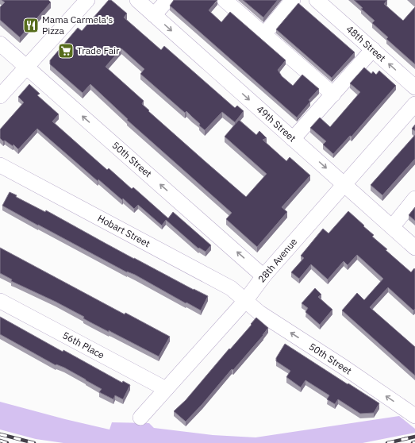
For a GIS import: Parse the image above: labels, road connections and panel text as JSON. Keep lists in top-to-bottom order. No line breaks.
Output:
{"streets":{"street":["48th Street","49th Street","50th Street","Hobart Street","28th Avenue","56th Place"]},"crossings":[["49th Street","28th Avenue"],["50th Street","Hobart Street"],["50th Street","28th Avenue"],["Hobart Street","28th Avenue"],["28th Avenue","56th Place"]],"one_way":["48th Street","50th Street"],"places":{"restaurant":["Mama Carmela's Pizza"],"supermarket":["Trade Fair"]}}
